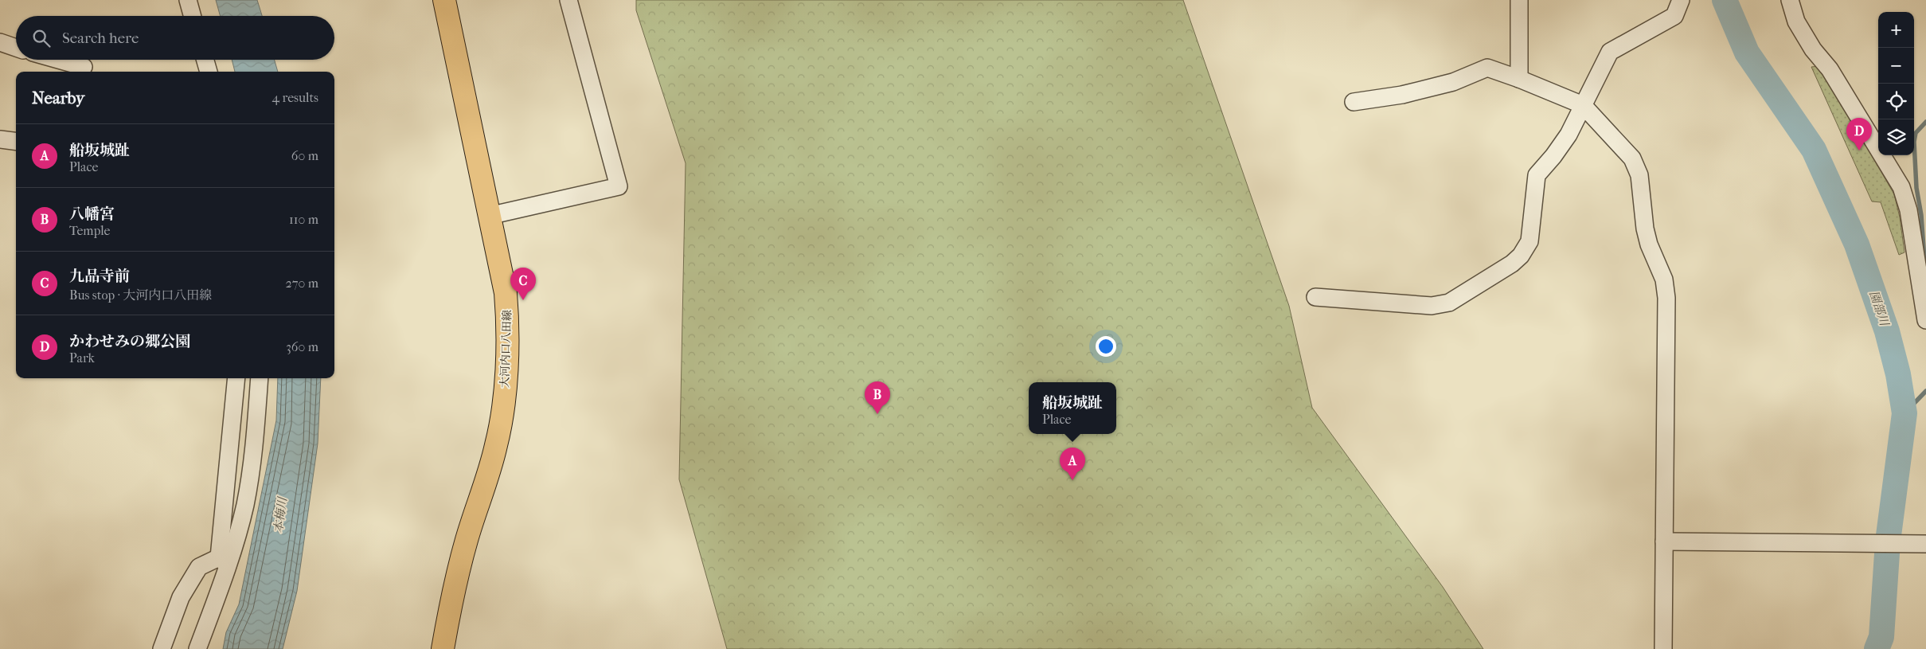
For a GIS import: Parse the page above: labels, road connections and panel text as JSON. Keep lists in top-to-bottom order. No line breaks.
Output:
{"streets":{"main road":["大河内口八田線"]},"water":["園部川","本梅川"],"page":{"map_buttons":["+","−"],"search":"Search here","heading":["Nearby","4 results"],"pins":["D","C","B","A"],"list":[{"mark":"A","name":"船坂城趾","note":"Place","value":"60 m"},{"mark":"B","name":"八幡宮","note":"Temple","value":"110 m"},{"mark":"C","name":"九品寺前","note":"Bus stop · 大河内口八田線","value":"270 m"},{"mark":"D","name":"かわせみの郷公園","note":"Park","value":"360 m"}],"popup":["船坂城趾","Place"]}}
